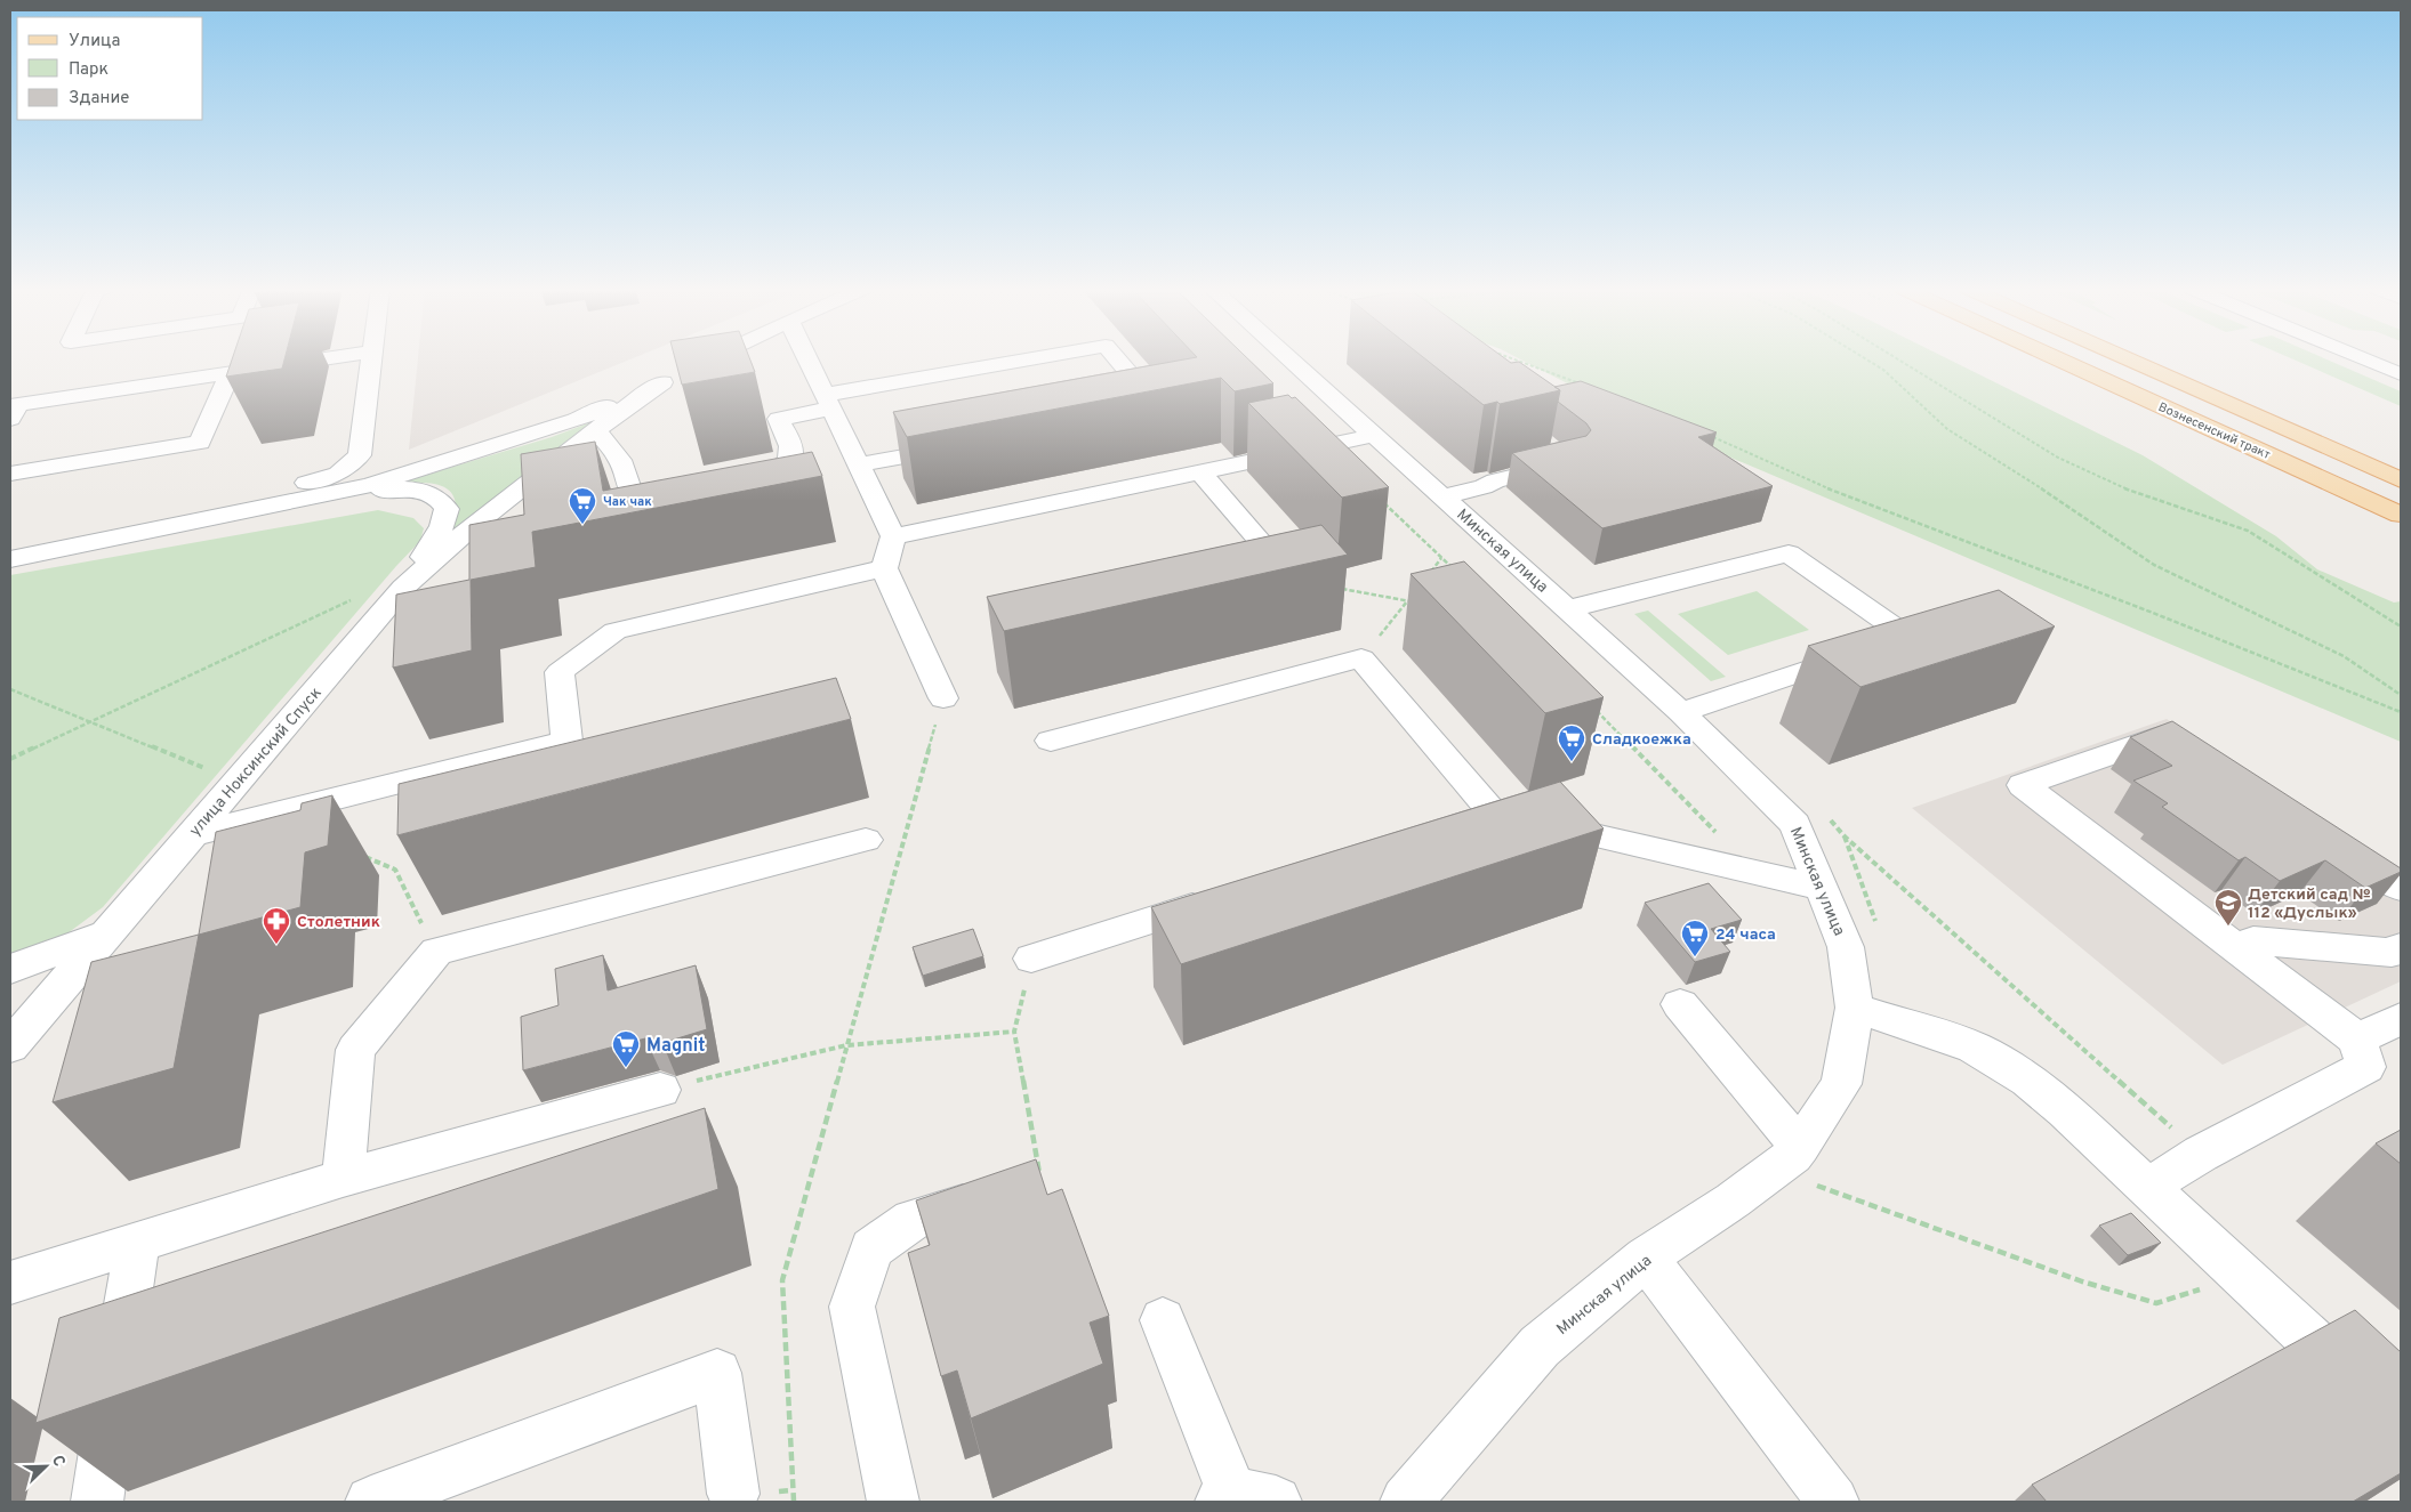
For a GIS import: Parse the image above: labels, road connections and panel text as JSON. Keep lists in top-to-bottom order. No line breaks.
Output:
{"streets":{"main road":["Вознесенский тракт"],"street":["Минская улица","улица Ноксинский Спуск"]},"places":{"supermarket":["Чак чак","Сладкоежка","24 часа","Magnit"],"school or university":["Детский сад № 112 «Дуслык»"],"pharmacy":["Столетник"]},"legend":["Улица","Парк","Здание"],"north":"top right"}
